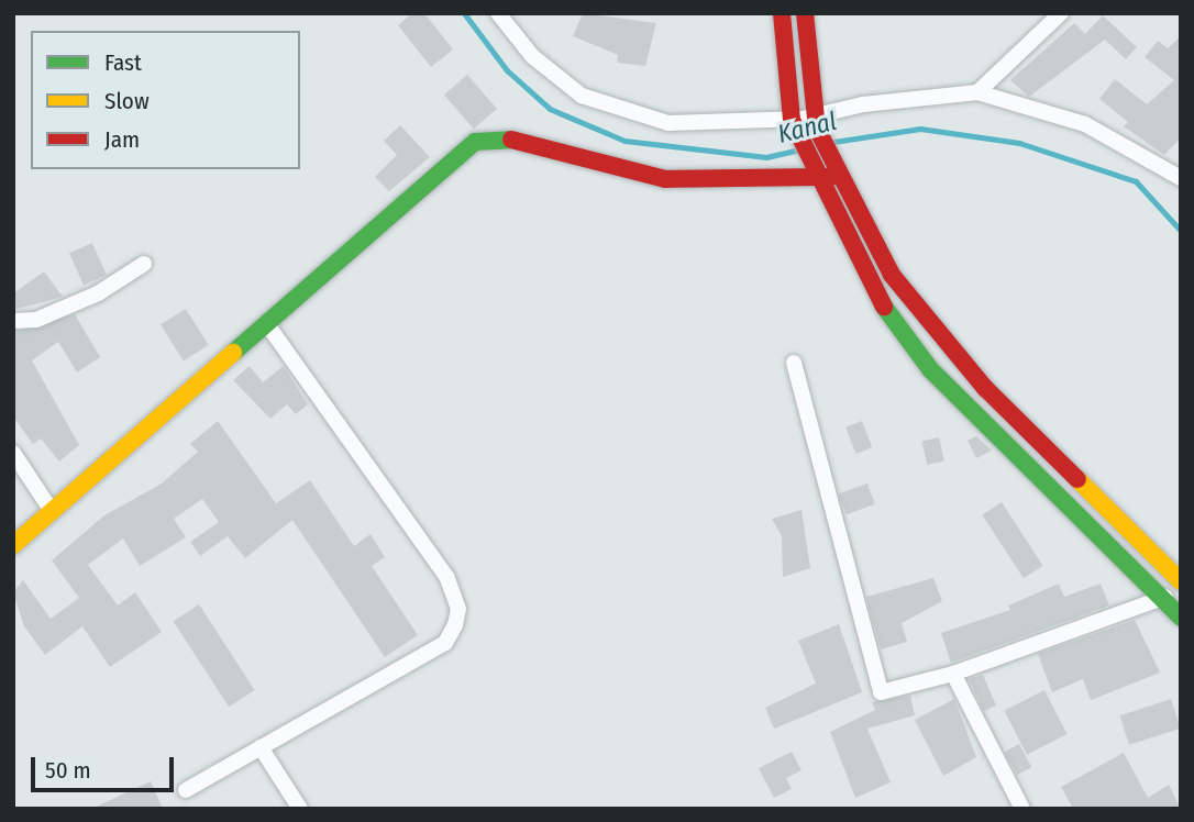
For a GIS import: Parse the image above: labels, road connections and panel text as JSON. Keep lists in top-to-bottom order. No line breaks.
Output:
{"water":["Kanal"],"legend":["Fast","Slow","Jam"],"scale_bar":"50 m"}
